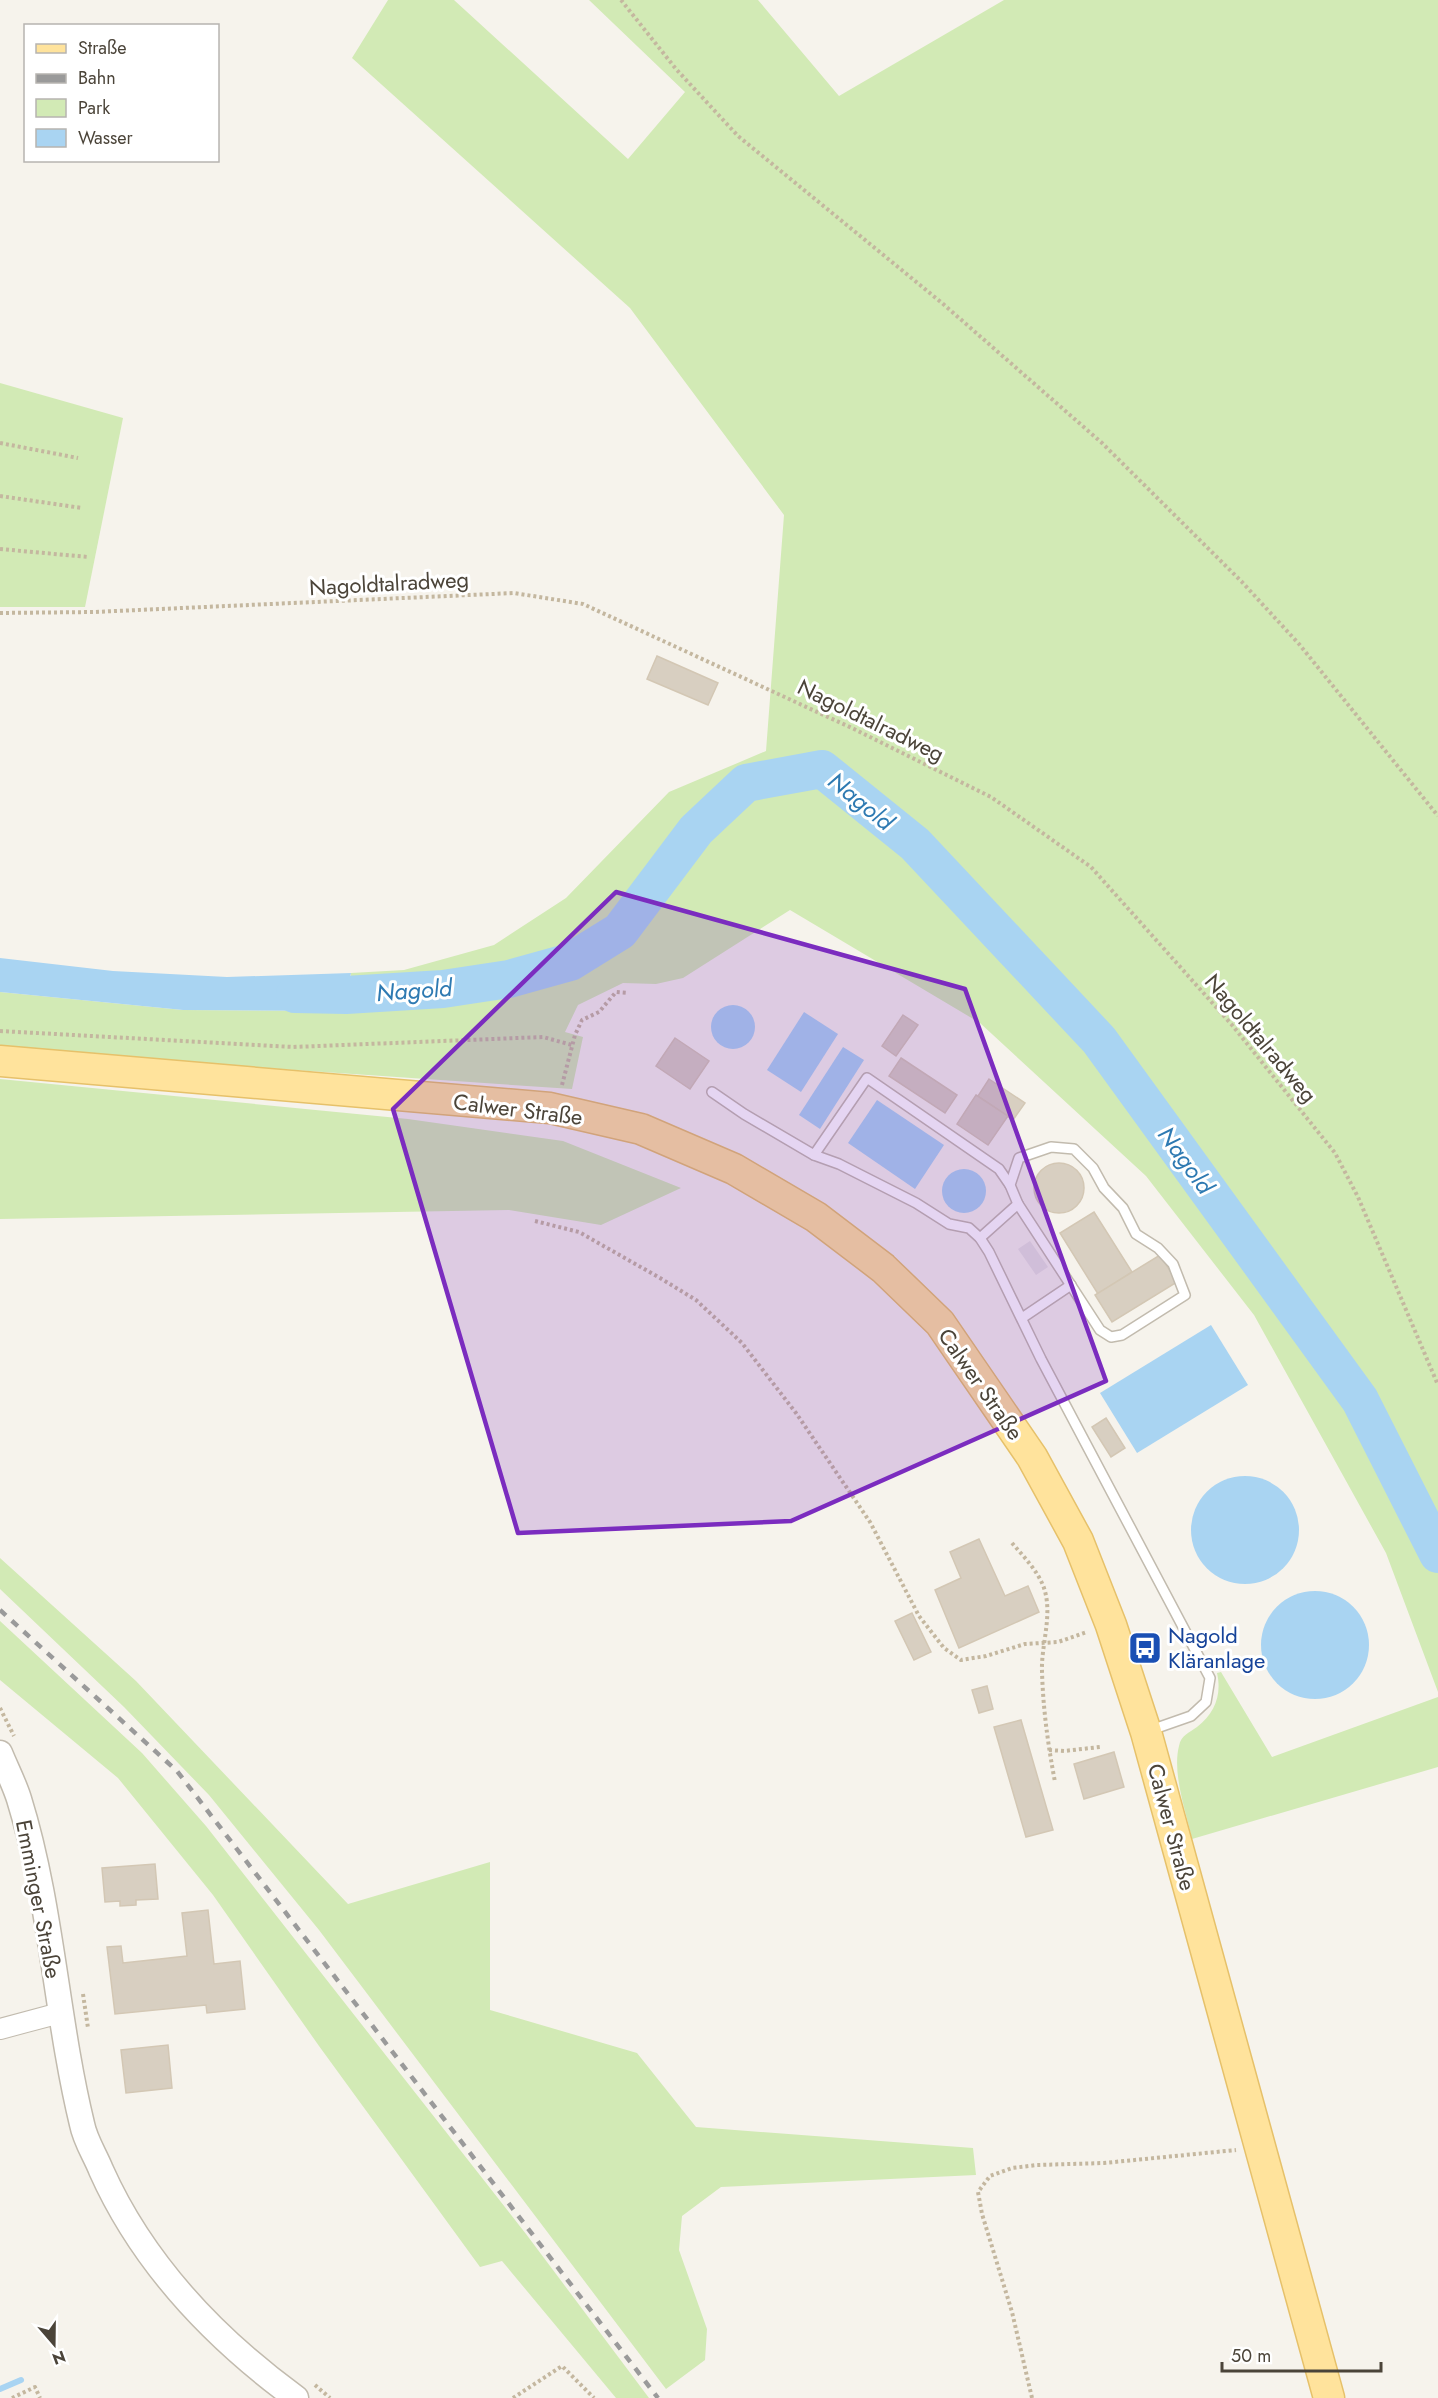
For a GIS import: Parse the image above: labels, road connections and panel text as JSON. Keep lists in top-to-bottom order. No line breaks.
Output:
{"streets":{"main road":["Calwer Straße"],"street":["Emminger Straße"],"path":["Nagoldtalradweg"]},"water":["Nagold"],"places":{"bus stop":["Nagold Kläranlage"]},"legend":["Straße","Bahn","Park","Wasser"],"scale_bar":"50 m","north":"bottom"}
